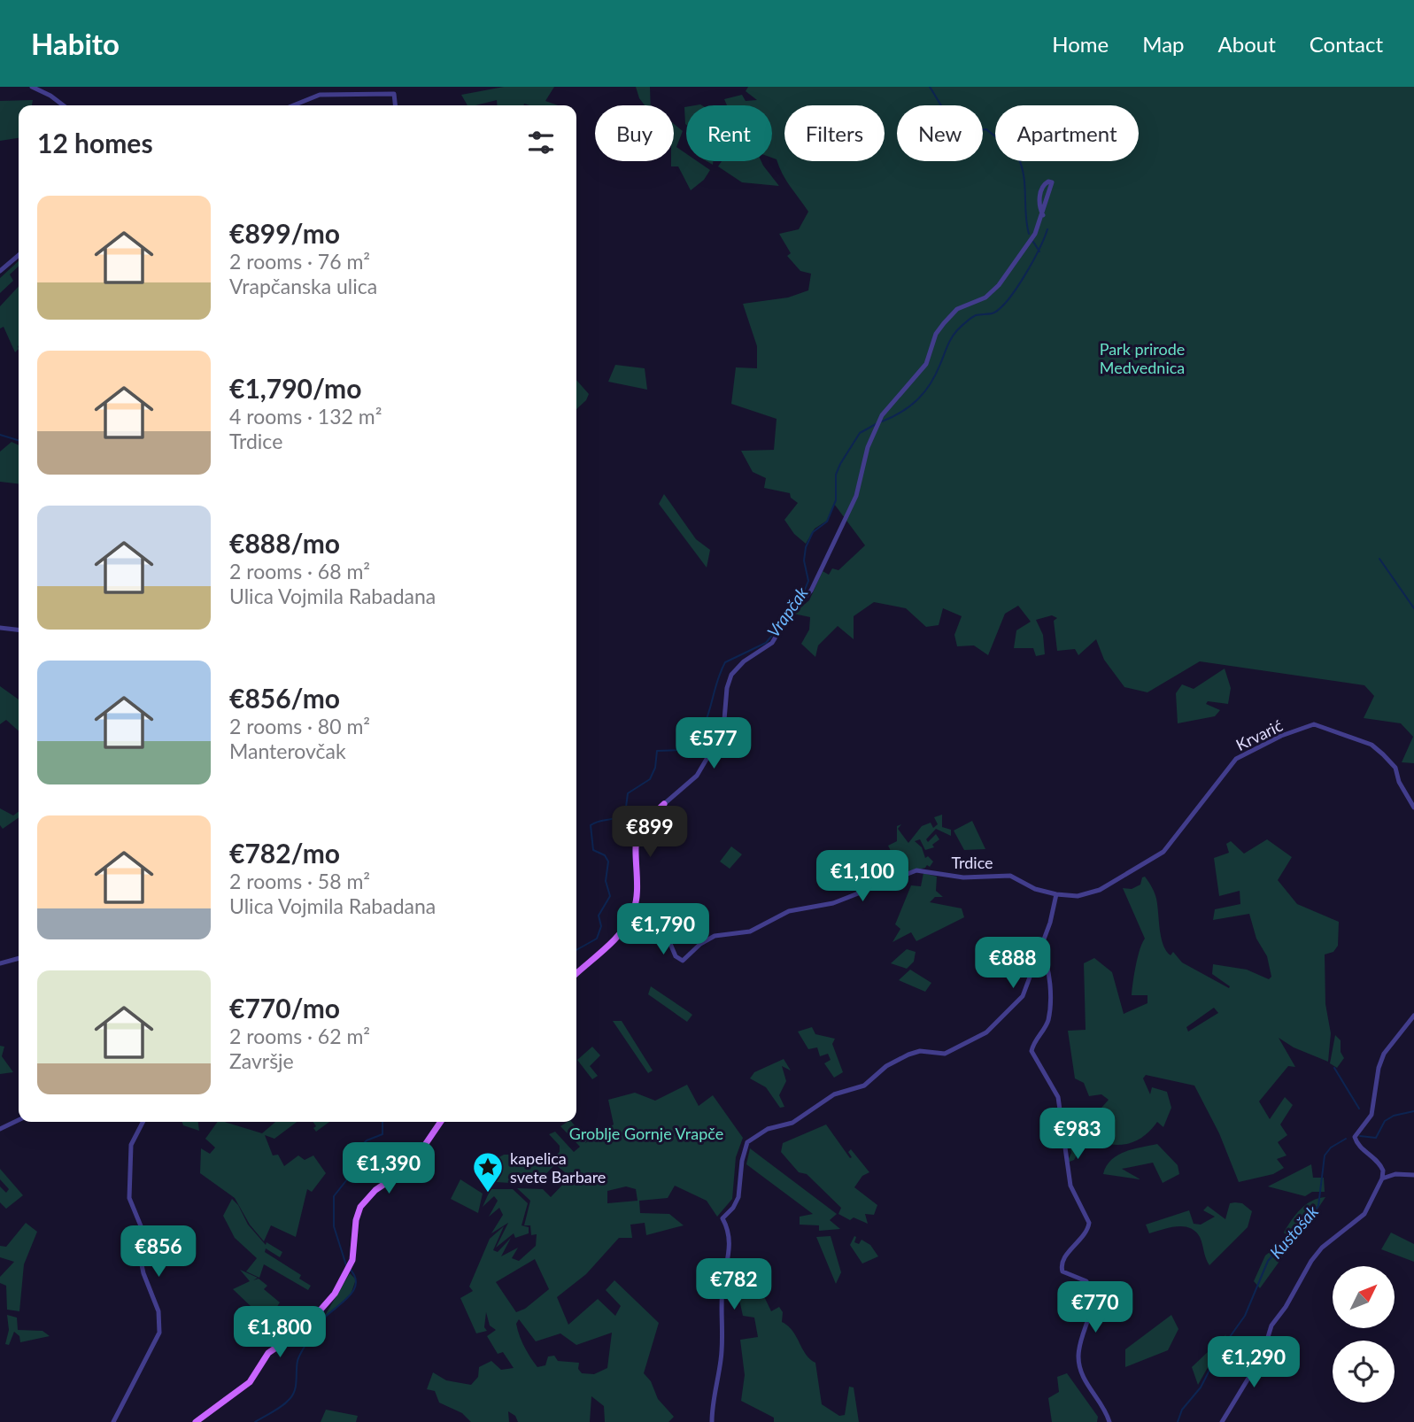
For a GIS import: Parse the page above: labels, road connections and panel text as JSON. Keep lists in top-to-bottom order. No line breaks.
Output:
{"streets":{"street":["Krvarić","Trdice"]},"crossings":[["Krvarić","Trdice"]],"water":["Vrapčak","Kustošak"],"parks":["Park prirode Medvednica","Groblje Gornje Vrapče"],"places":{"place":["kapelica svete Barbare"]},"north":"top right","page":{"header":"Habito","nav":["Home","Map","About","Contact"],"chip":["Buy","Rent","Filters","New","Apartment"],"heading":"12 homes","list":[{"name":"€899/mo","note":"2 rooms · 76 m² · Vrapčanska ulica"},{"name":"€1,790/mo","note":"4 rooms · 132 m² · Trdice"},{"name":"€888/mo","note":"2 rooms · 68 m² · Ulica Vojmila Rabadana"},{"name":"€856/mo","note":"2 rooms · 80 m² · Manterovčak"},{"name":"€782/mo","note":"2 rooms · 58 m² · Ulica Vojmila Rabadana"},{"name":"€770/mo","note":"2 rooms · 62 m² · Završje"}],"price":["€577","€899","€1,100","€1,790","€888","€983","€1,390","€856","€782","€770","€1,800","€1,290"]}}
